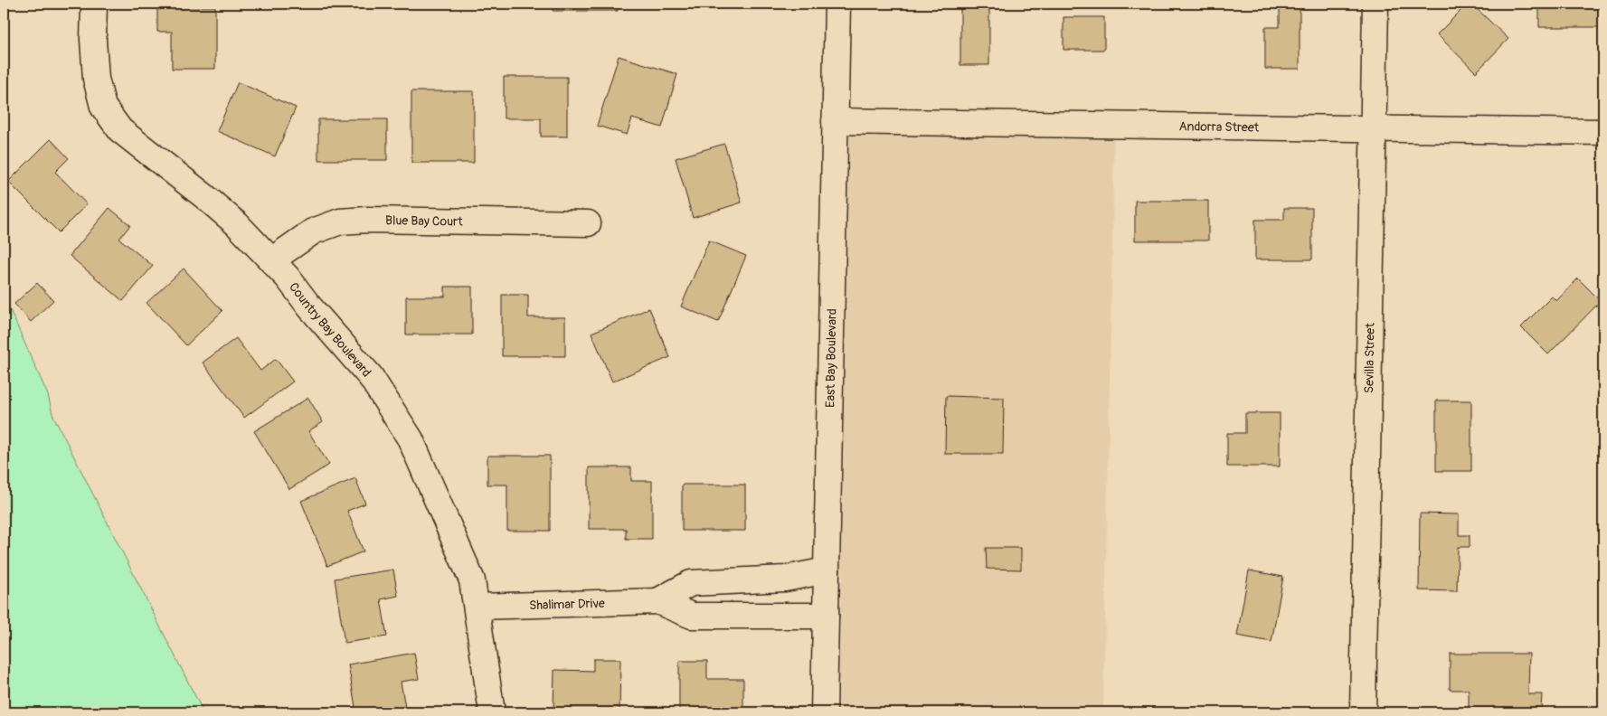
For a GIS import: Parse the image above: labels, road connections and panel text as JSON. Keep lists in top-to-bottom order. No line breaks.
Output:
{"streets":{"street":["Andorra Street","Blue Bay Court","Country Bay Boulevard","East Bay Boulevard","Sevilla Street","Shalimar Drive"]},"crossings":[["Andorra Street","East Bay Boulevard"],["Andorra Street","Sevilla Street"],["Blue Bay Court","Country Bay Boulevard"],["Country Bay Boulevard","Shalimar Drive"],["East Bay Boulevard","Shalimar Drive"]]}
